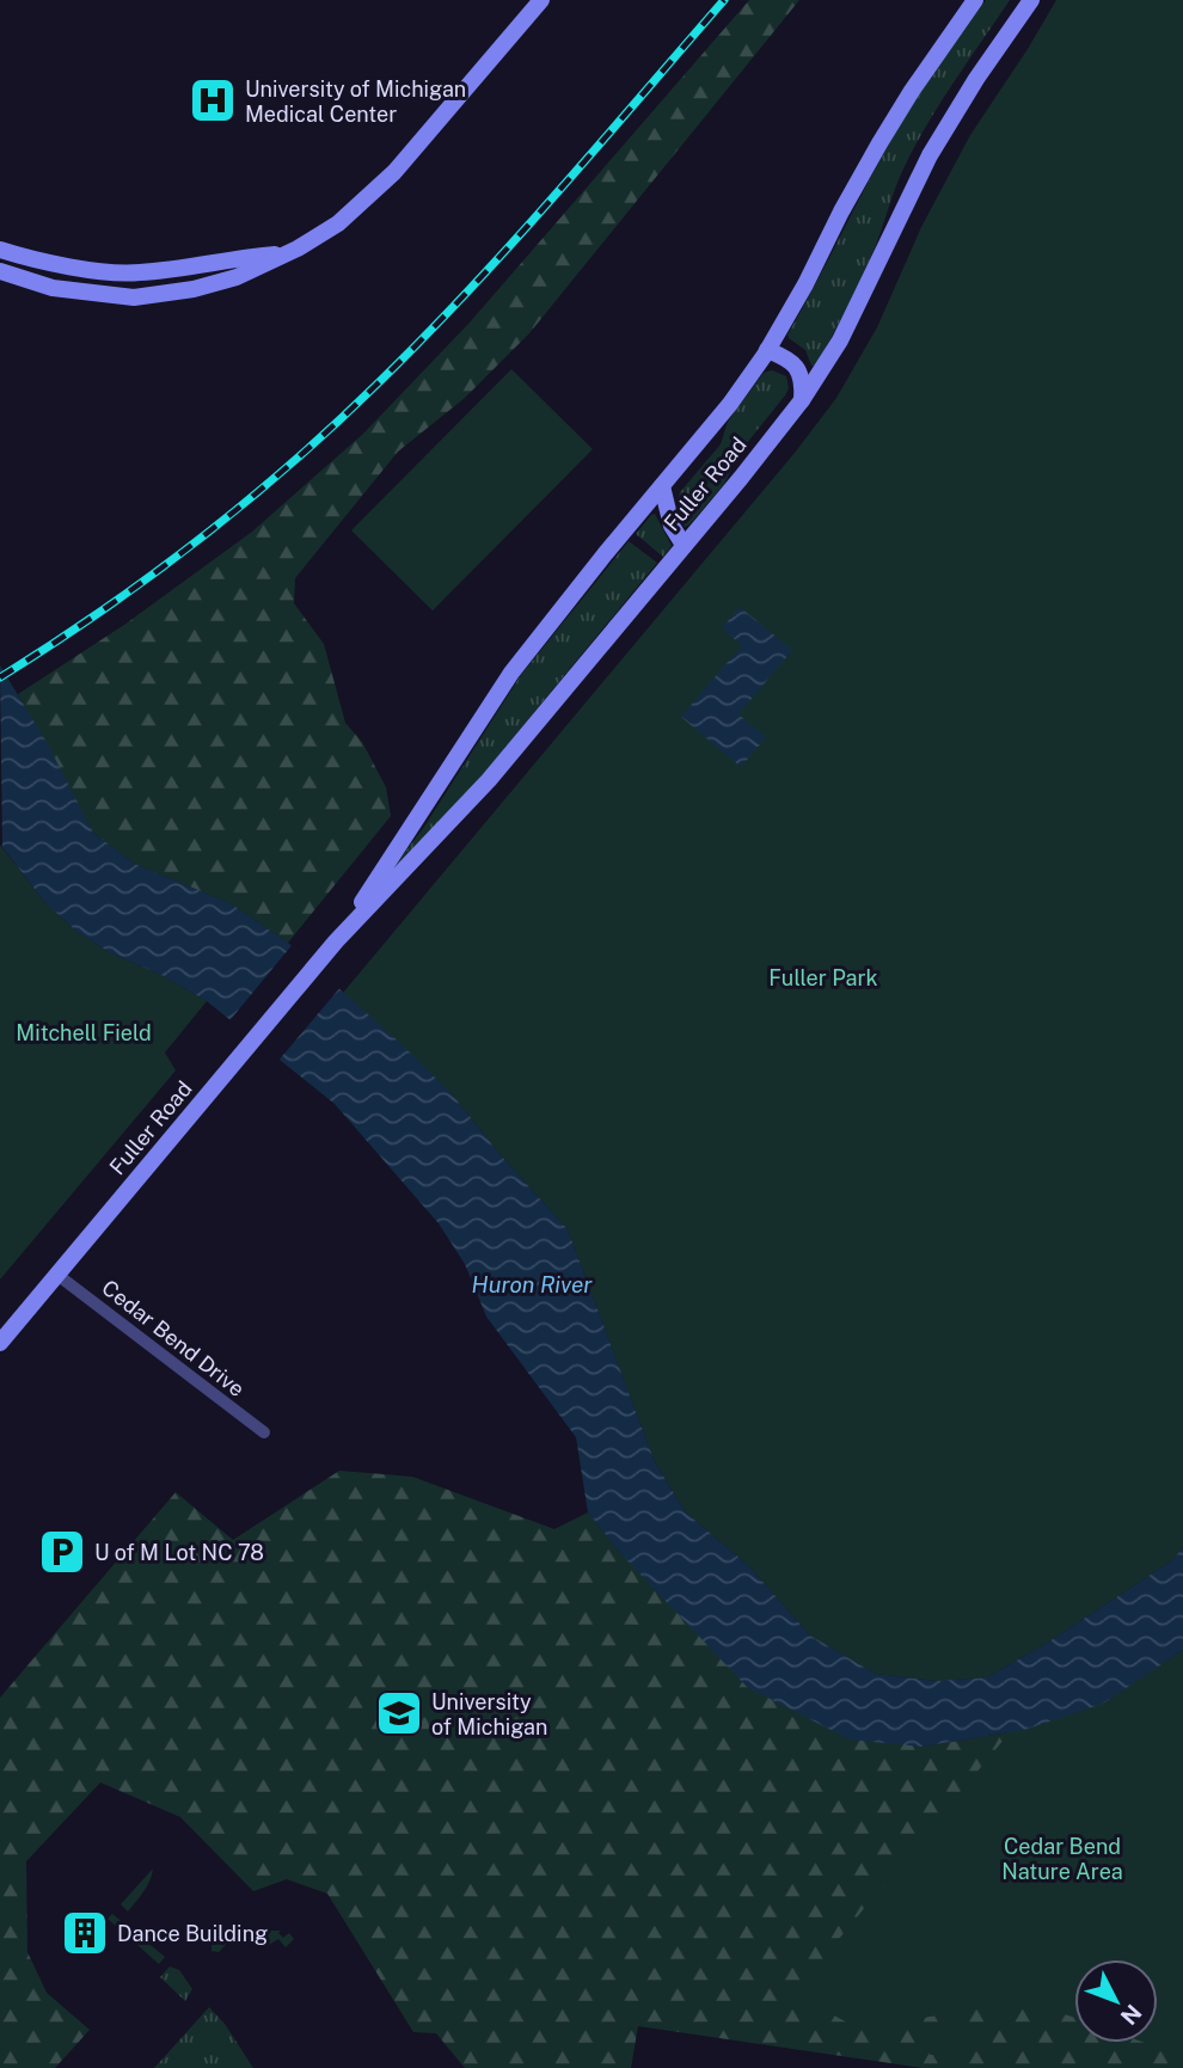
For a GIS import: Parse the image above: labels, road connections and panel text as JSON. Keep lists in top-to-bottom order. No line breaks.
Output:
{"streets":{"main road":["Fuller Road"],"street":["Cedar Bend Drive"]},"crossings":[["Fuller Road","Cedar Bend Drive"]],"water":["Huron River"],"parks":["Fuller Park","Mitchell Field","Cedar Bend Nature Area"],"places":{"hospital":["University of Michigan Medical Center"],"parking":["U of M Lot NC 78"],"school or university":["University of Michigan"],"building":["Dance Building"]},"north":"bottom right"}
